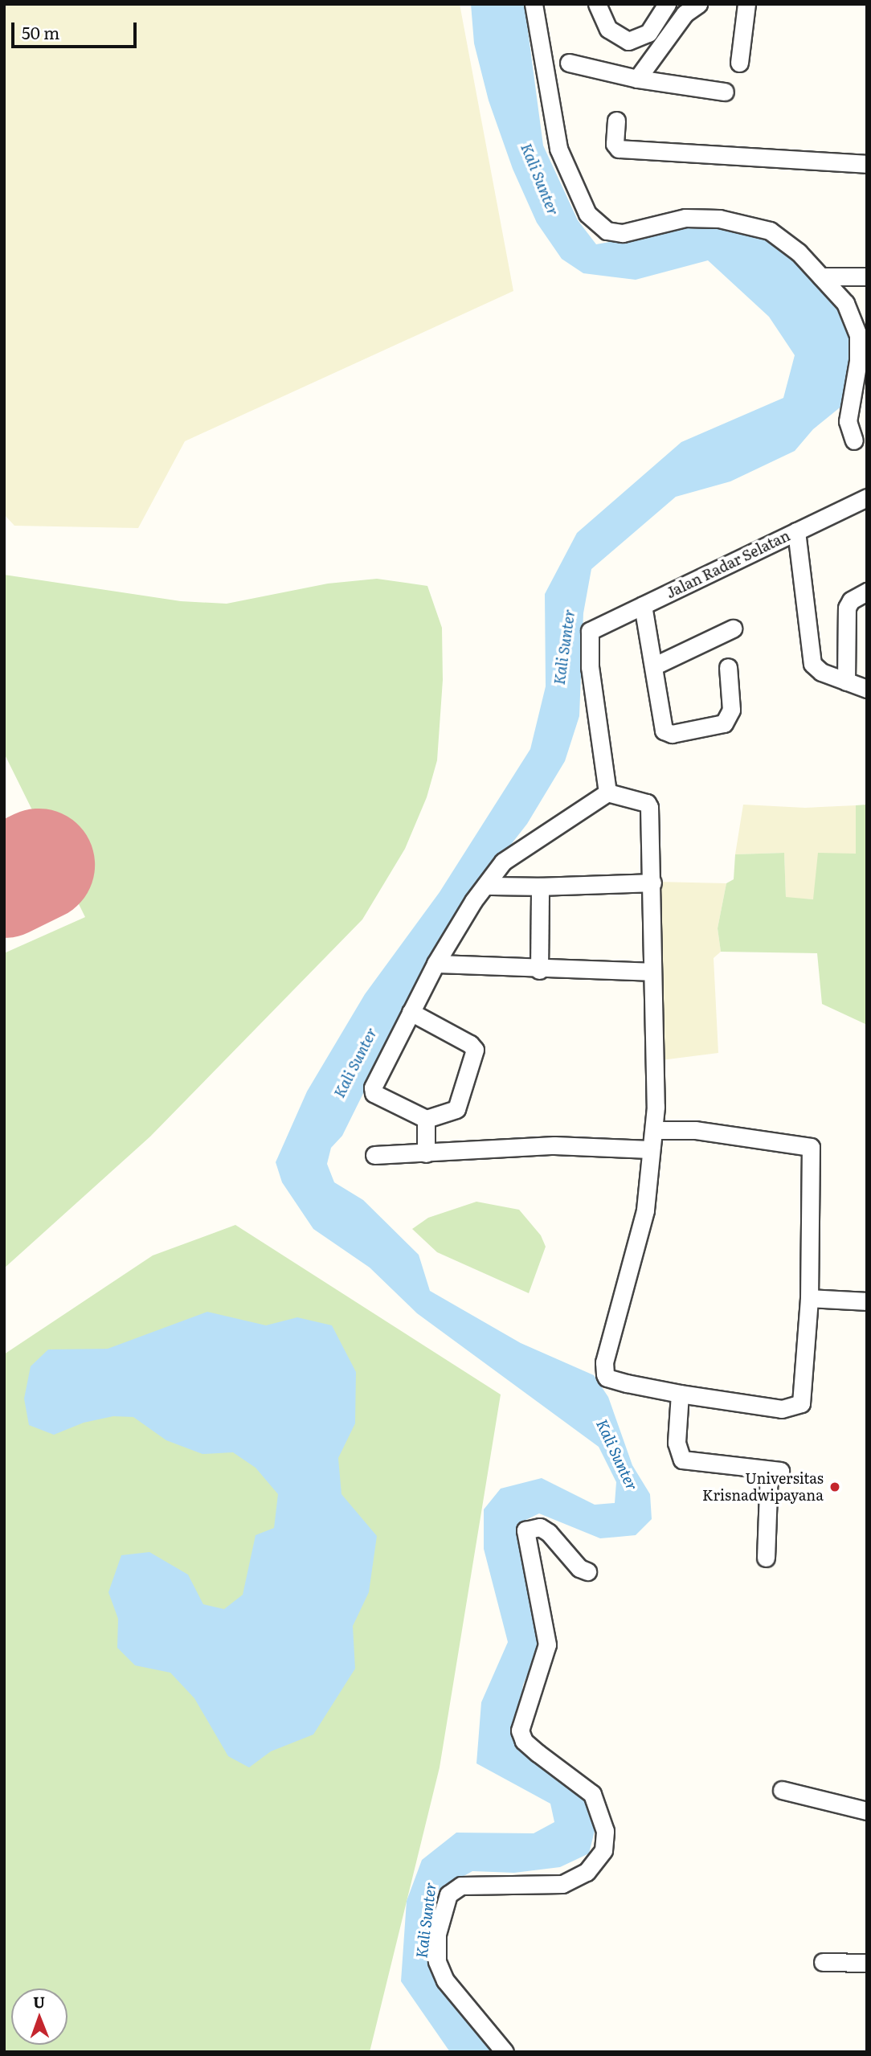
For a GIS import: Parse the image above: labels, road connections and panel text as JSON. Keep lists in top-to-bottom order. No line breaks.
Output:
{"streets":{"street":["Jalan Radar Selatan"]},"water":["Kali Sunter"],"places":["Universitas Krisnadwipayana"],"scale_bar":"50 m","north":"top"}
